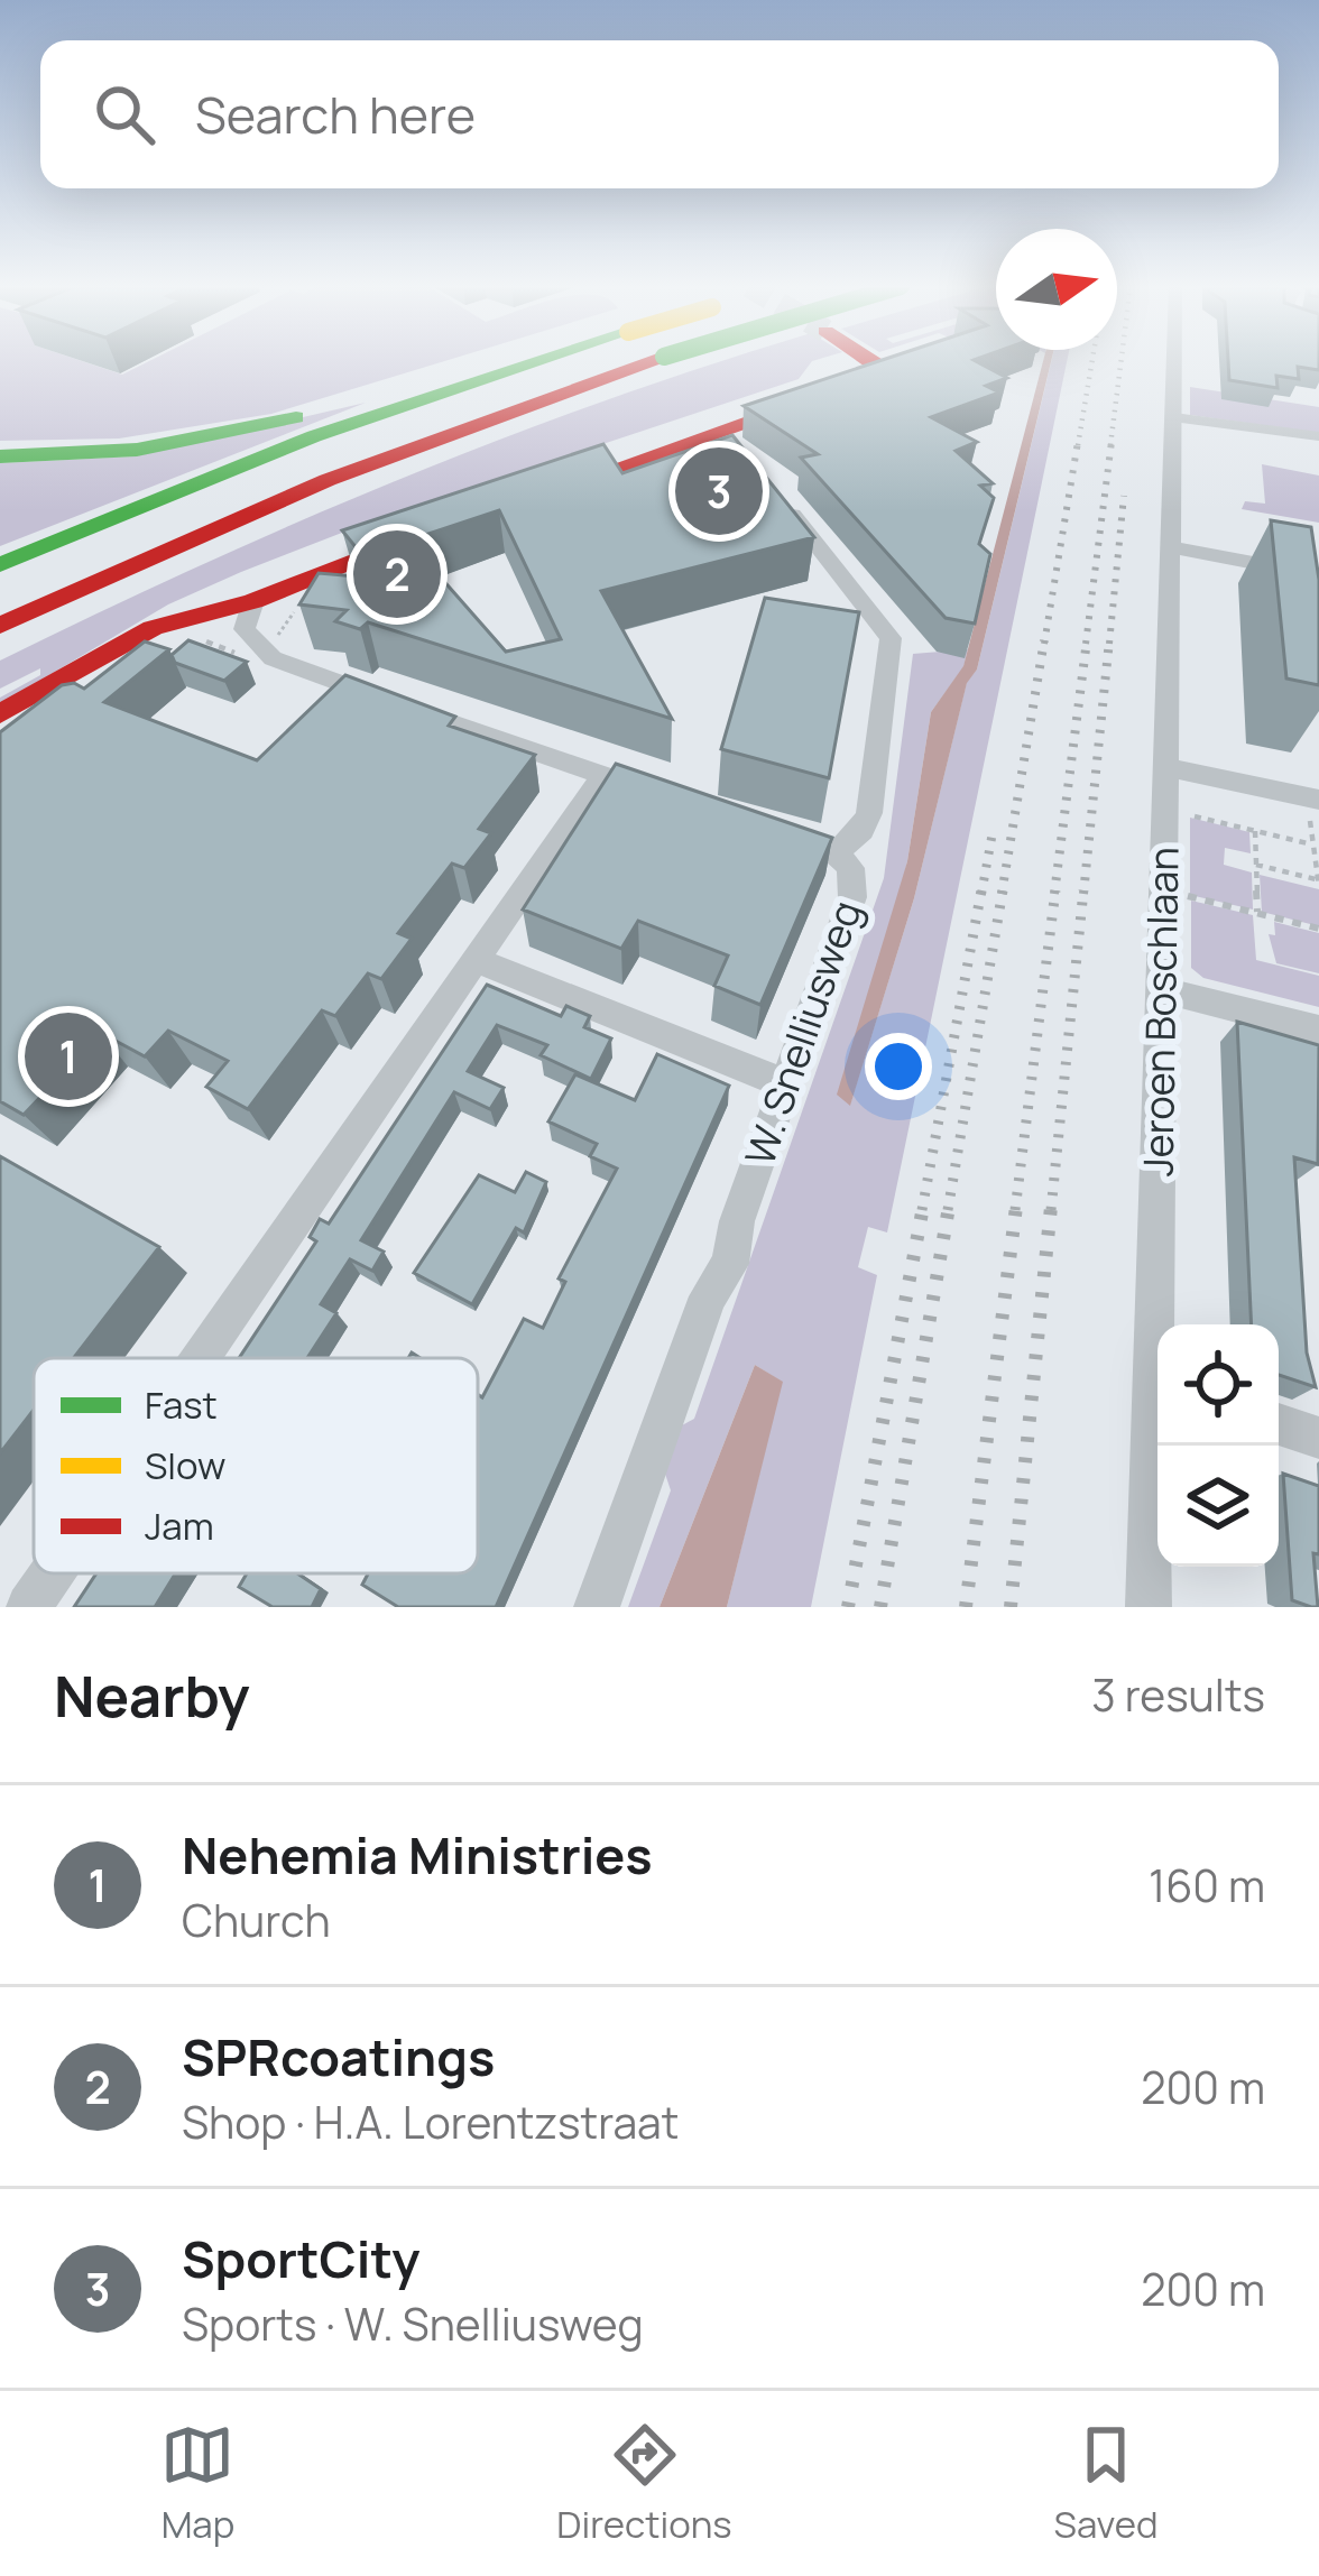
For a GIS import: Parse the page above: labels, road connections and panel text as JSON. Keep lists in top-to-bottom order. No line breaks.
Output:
{"streets":{"street":["Jeroen Boschlaan","W. Snelliusweg"]},"legend":["Fast","Slow","Jam"],"north":"right","page":{"search":"Search here","pins":["3","2","1"],"heading":["Nearby","3 results"],"list":[{"mark":"1","name":"Nehemia Ministries","note":"Church","value":"160 m"},{"mark":"2","name":"SPRcoatings","note":"Shop · H.A. Lorentzstraat","value":"200 m"},{"mark":"3","name":"SportCity","note":"Sports · W. Snelliusweg","value":"200 m"}],"nav":["Map","Directions","Saved"]}}
